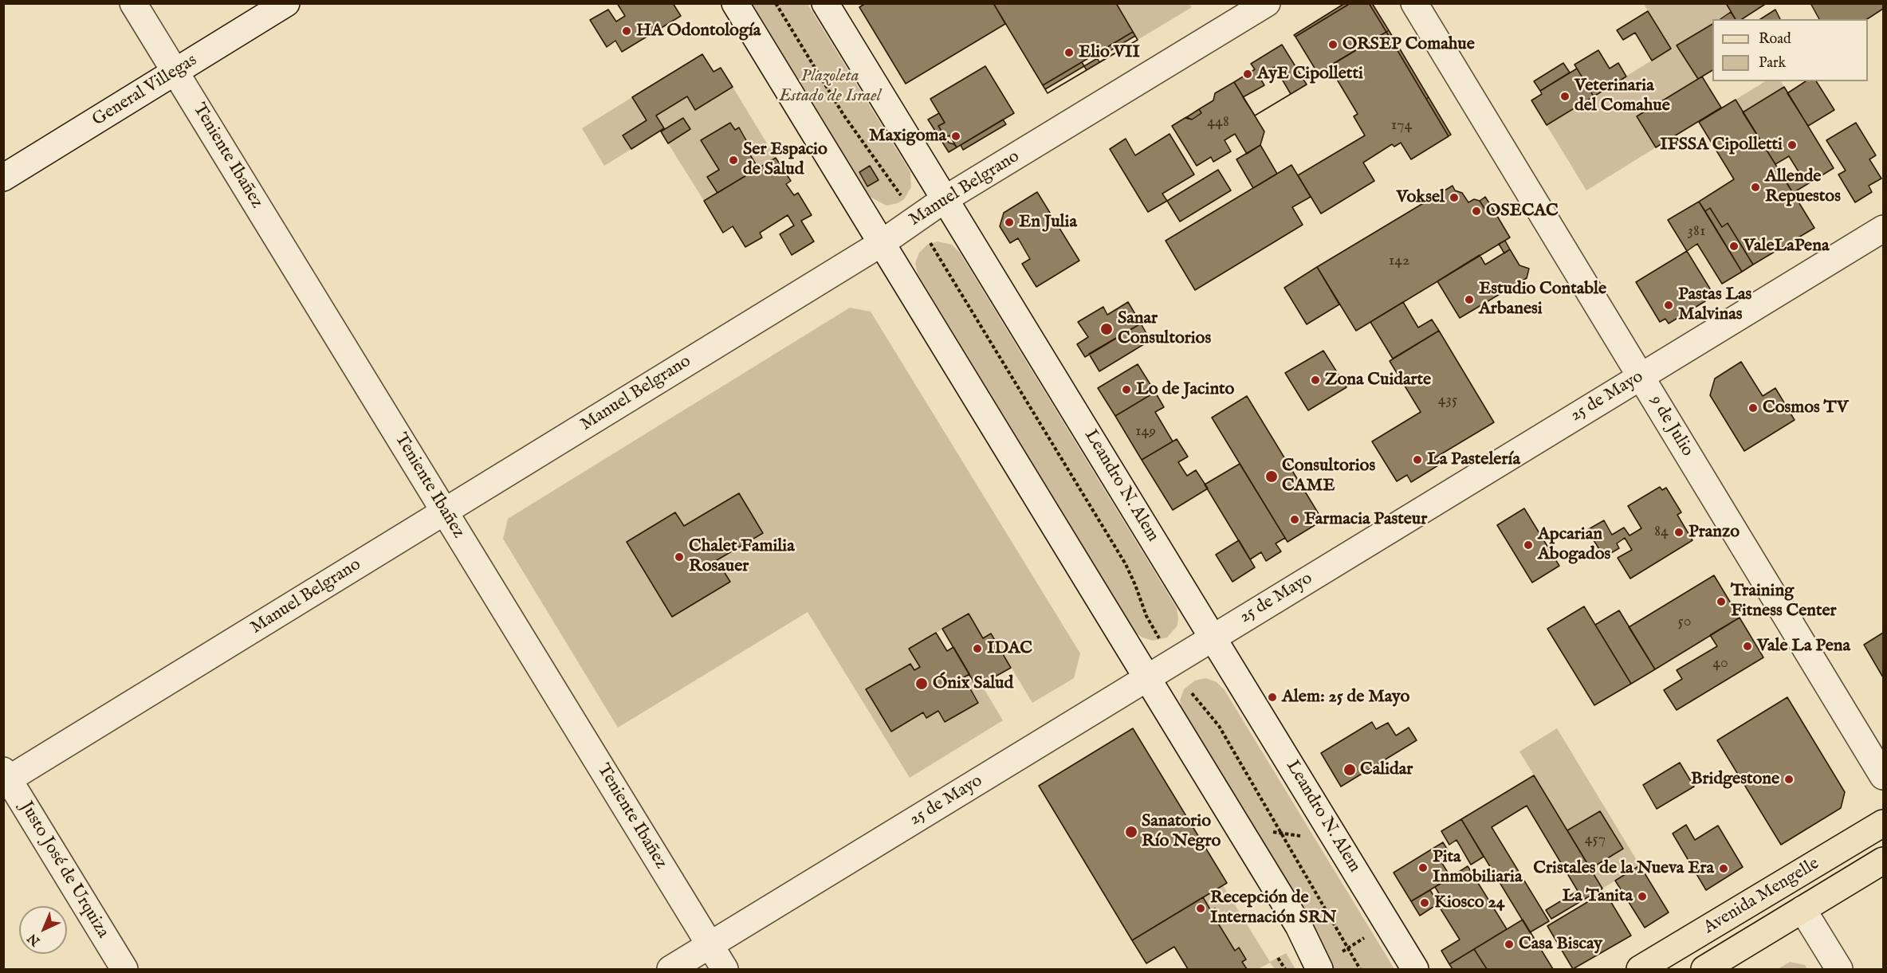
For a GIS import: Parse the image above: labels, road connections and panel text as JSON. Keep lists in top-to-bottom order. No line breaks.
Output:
{"streets":{"main road":["Avenida Mengelle"],"street":["General Villegas","Teniente Ibañez","Manuel Belgrano","25 de Mayo","9 de Julio","Leandro N. Alem","Justo José de Urquiza"]},"crossings":[["General Villegas","Teniente Ibañez"],["Teniente Ibañez","Manuel Belgrano"],["Teniente Ibañez","25 de Mayo"],["Manuel Belgrano","Leandro N. Alem"],["Manuel Belgrano","Justo José de Urquiza"],["25 de Mayo","9 de Julio"],["25 de Mayo","Leandro N. Alem"]],"parks":["Plazoleta Estado de Israel"],"places":["HA Odontología","ORSEP Comahue","Elio VII","AyE Cipolletti","Veterinaria del Comahue","Maxigoma","IFSSA Cipolletti","Ser Espacio de Salud","Allende Repuestos","Voksel","OSECAC","En Julia","ValeLaPena","Estudio Contable Arbanesi","Pastas Las Malvinas","Sanar Consultorios","Zona Cuidarte","Lo de Jacinto","Cosmos TV","La Pastelería","Consultorios CAME","Farmacia Pasteur","Pranzo","Apcarian Abogados","Chalet Familia Rosauer","Training Fitness Center","Vale La Pena","IDAC","Ónix Salud","Alem: 25 de Mayo","Calidar","Bridgestone","Sanatorio Río Negro","Pita Inmobiliaria","Cristales de la Nueva Era","La Tanita","Kiosco 24","Recepción de Internación SRN","Casa Biscay"],"house_numbers":["448","174","381","142","435","149","84","50","40","457"],"legend":["Road","Park"],"north":"bottom left"}
